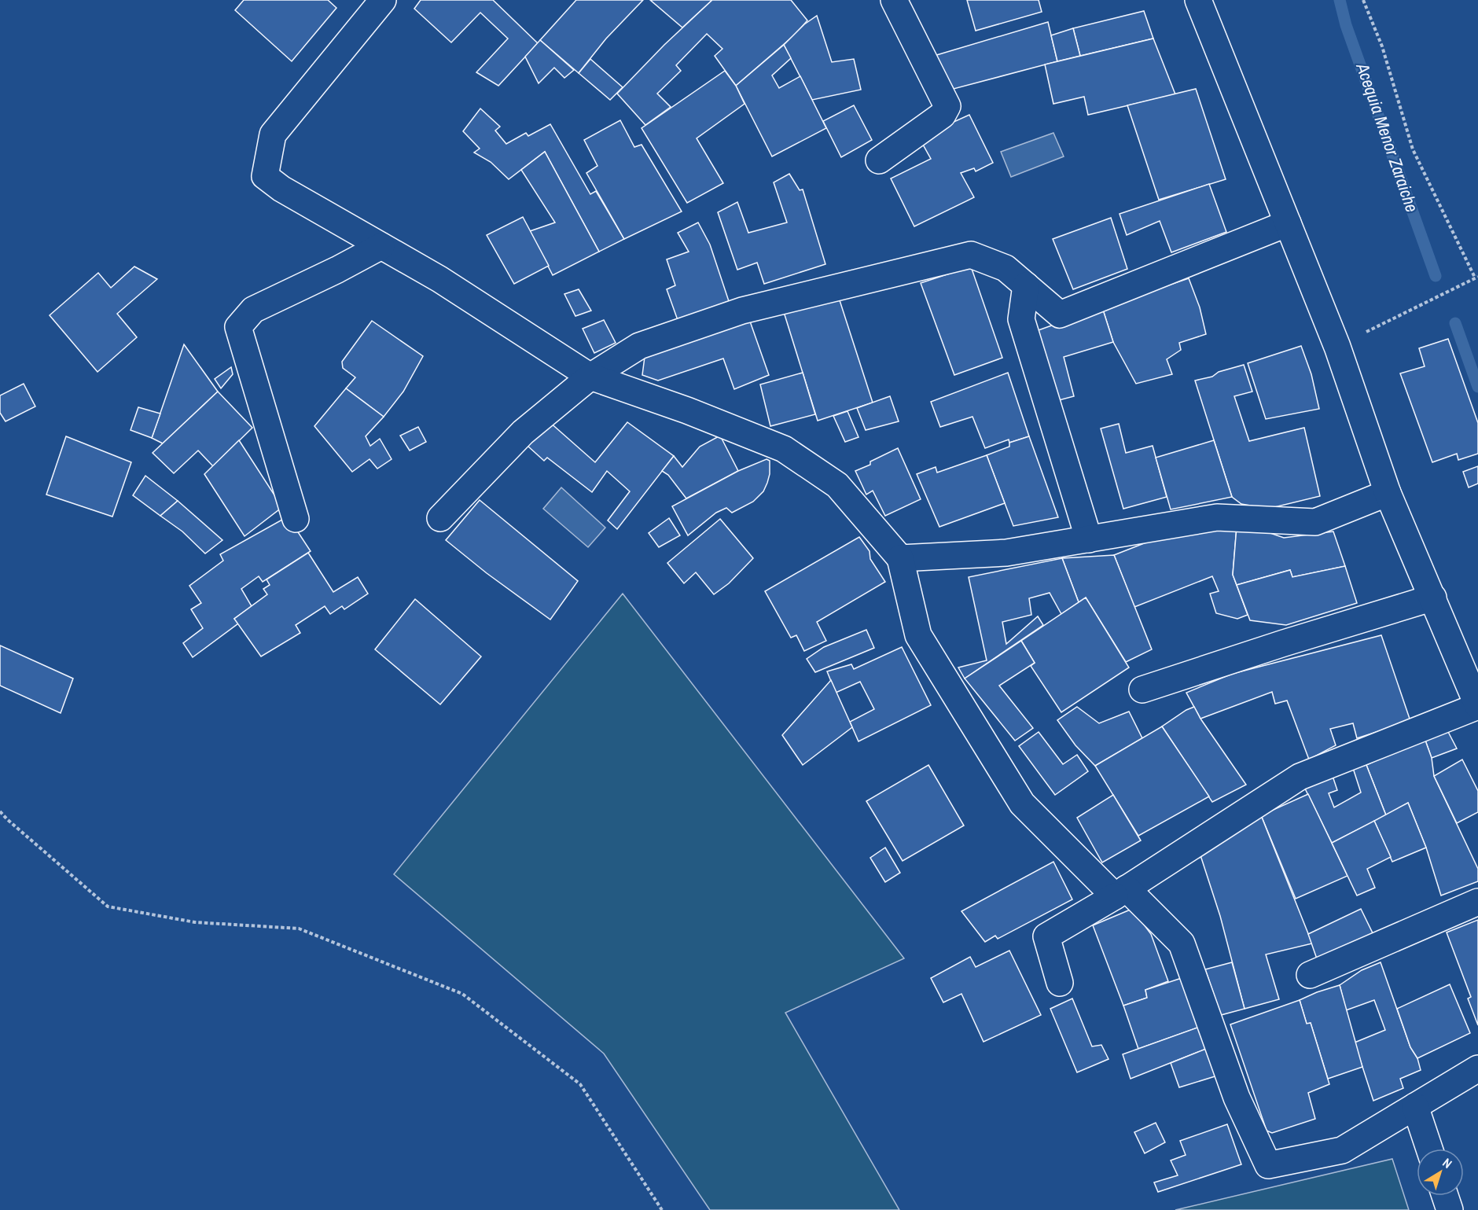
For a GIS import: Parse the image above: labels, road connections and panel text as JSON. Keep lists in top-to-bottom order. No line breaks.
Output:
{"water":["Acequia Menor Zaraiche"],"north":"top right"}
